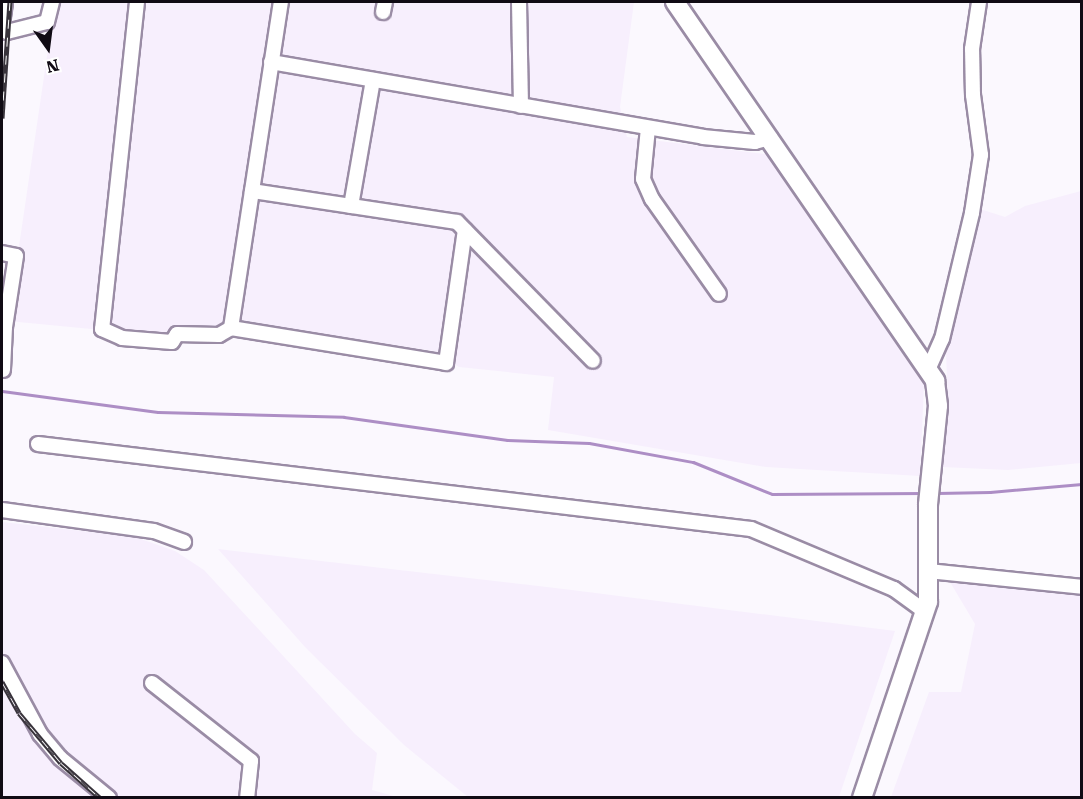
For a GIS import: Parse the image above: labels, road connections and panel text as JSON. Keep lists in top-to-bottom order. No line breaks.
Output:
{"north":"bottom"}
